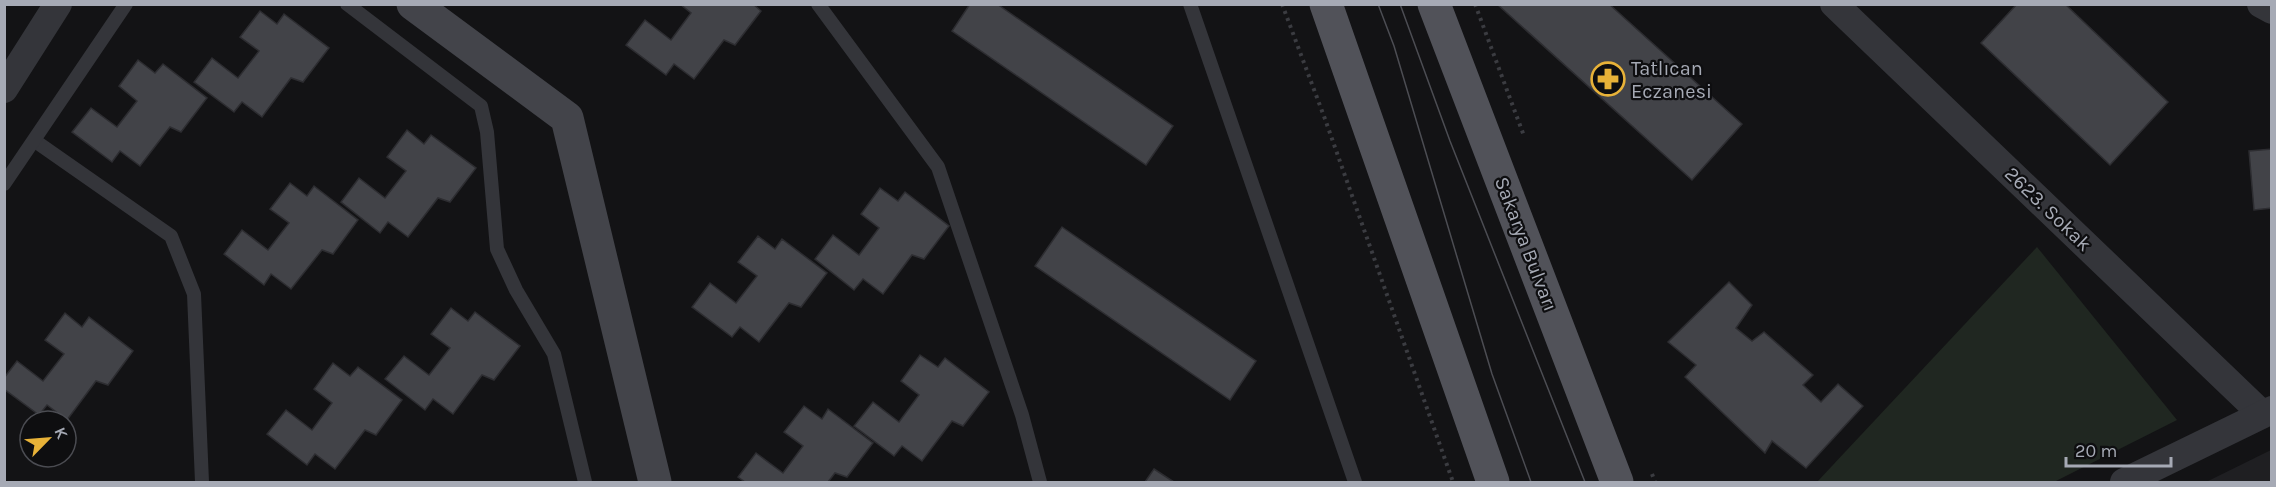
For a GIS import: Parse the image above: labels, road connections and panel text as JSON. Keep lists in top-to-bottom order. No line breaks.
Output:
{"streets":{"main road":["Sakarya Bulvarı"],"street":["2623. Sokak"]},"places":{"pharmacy":["Tatlıcan Eczanesi"]},"scale_bar":"20 m","north":"top right"}
